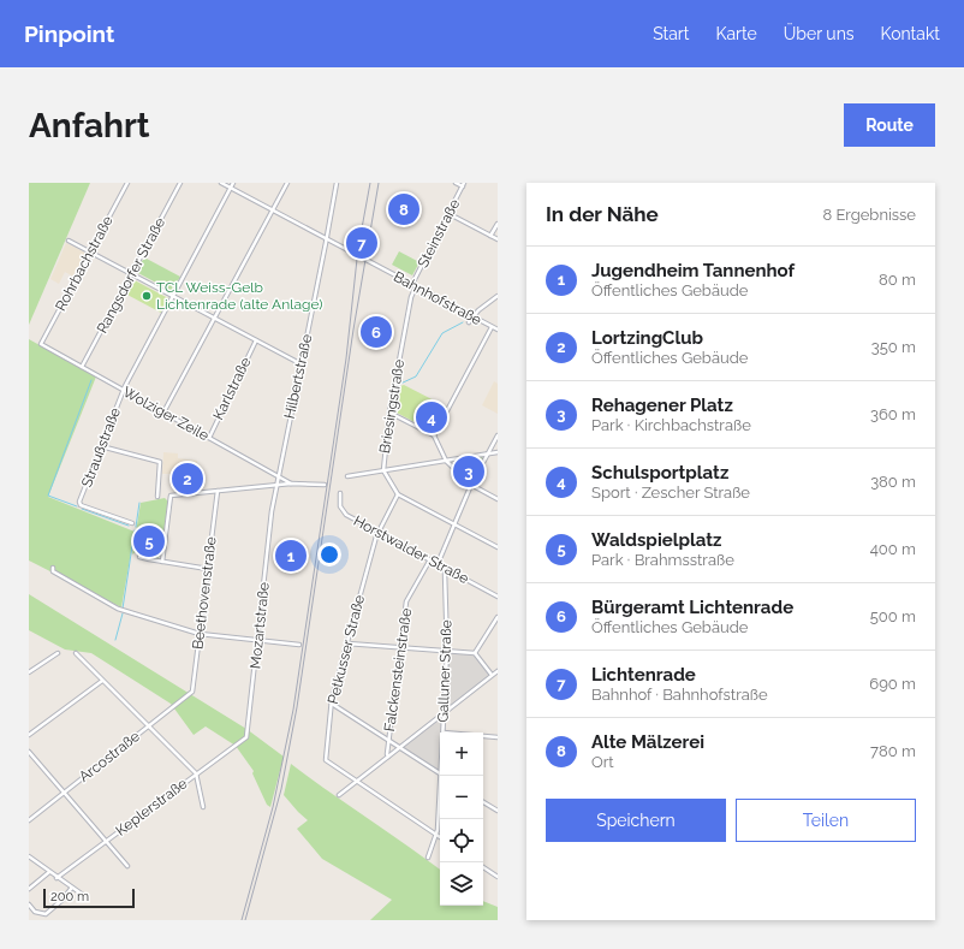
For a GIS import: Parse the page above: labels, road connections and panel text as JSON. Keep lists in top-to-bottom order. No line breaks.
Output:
{"streets":{"street":["Steinstraße","Rohrbachstraße","Rangsdorfer Straße","Bahnhofstraße","Hilbertstraße","Karlstraße","Briesingstraße","Wolziger Zeile","Straußstraße","Horstwalder Straße","Beethovenstraße","Mozartstraße","Petkusser Straße","Falckensteinstraße","Galluner Straße","Arcostraße","Keplerstraße"]},"crossings":[["Steinstraße","Bahnhofstraße"],["Steinstraße","Briesingstraße"],["Rohrbachstraße","Wolziger Zeile"],["Rangsdorfer Straße","Wolziger Zeile"],["Bahnhofstraße","Hilbertstraße"],["Bahnhofstraße","Briesingstraße"],["Bahnhofstraße","Straußstraße"],["Hilbertstraße","Wolziger Zeile"],["Hilbertstraße","Mozartstraße"],["Karlstraße","Wolziger Zeile"],["Wolziger Zeile","Straußstraße"],["Wolziger Zeile","Beethovenstraße"],["Wolziger Zeile","Mozartstraße"],["Horstwalder Straße","Petkusser Straße"],["Horstwalder Straße","Falckensteinstraße"],["Horstwalder Straße","Galluner Straße"],["Beethovenstraße","Arcostraße"],["Mozartstraße","Keplerstraße"]],"places":["TCL Weiss-Gelb Lichtenrade (alte Anlage)"],"scale_bar":"200 m","page":{"header":"Pinpoint","nav":["Start","Karte","Über uns","Kontakt"],"buttons":["Route",["Speichern","Teilen"]],"title":"Anfahrt","heading":["In der Nähe","8 Ergebnisse"],"pins":["8","7","6","4","3","2","5","1"],"list":[{"mark":"1","name":"Jugendheim Tannenhof","note":"Öffentliches Gebäude","value":"80 m"},{"mark":"2","name":"LortzingClub","note":"Öffentliches Gebäude","value":"350 m"},{"mark":"3","name":"Rehagener Platz","note":"Park · Kirchbachstraße","value":"360 m"},{"mark":"4","name":"Schulsportplatz","note":"Sport · Zescher Straße","value":"380 m"},{"mark":"5","name":"Waldspielplatz","note":"Park · Brahmsstraße","value":"400 m"},{"mark":"6","name":"Bürgeramt Lichtenrade","note":"Öffentliches Gebäude","value":"500 m"},{"mark":"7","name":"Lichtenrade","note":"Bahnhof · Bahnhofstraße","value":"690 m"},{"mark":"8","name":"Alte Mälzerei","note":"Ort","value":"780 m"}],"map_buttons":["+","−"],"scale":"200 m"}}
